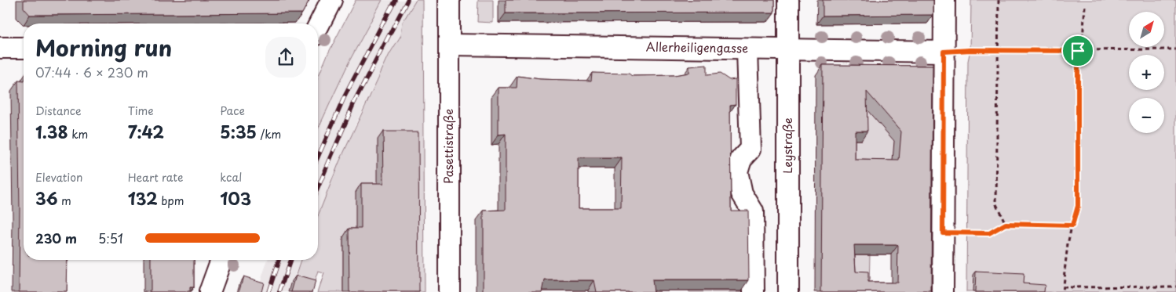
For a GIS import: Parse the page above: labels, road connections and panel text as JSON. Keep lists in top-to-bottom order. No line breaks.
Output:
{"streets":{"street":["Allerheiligengasse","Leystraße","Pasettistraße"]},"crossings":[["Allerheiligengasse","Leystraße"],["Allerheiligengasse","Pasettistraße"]],"north":"top right","page":{"map_buttons":["+","−"],"heading":["Morning run","07:44 · 6 × 230 m"],"stats":[["Distance","1.38 km"],["Time","7:42"],["Pace","5:35 /km"],["Elevation","36 m"],["Heart rate","132 bpm"],["kcal","103"]],"list":[{"name":"230 m","note":"5:51"}]}}
